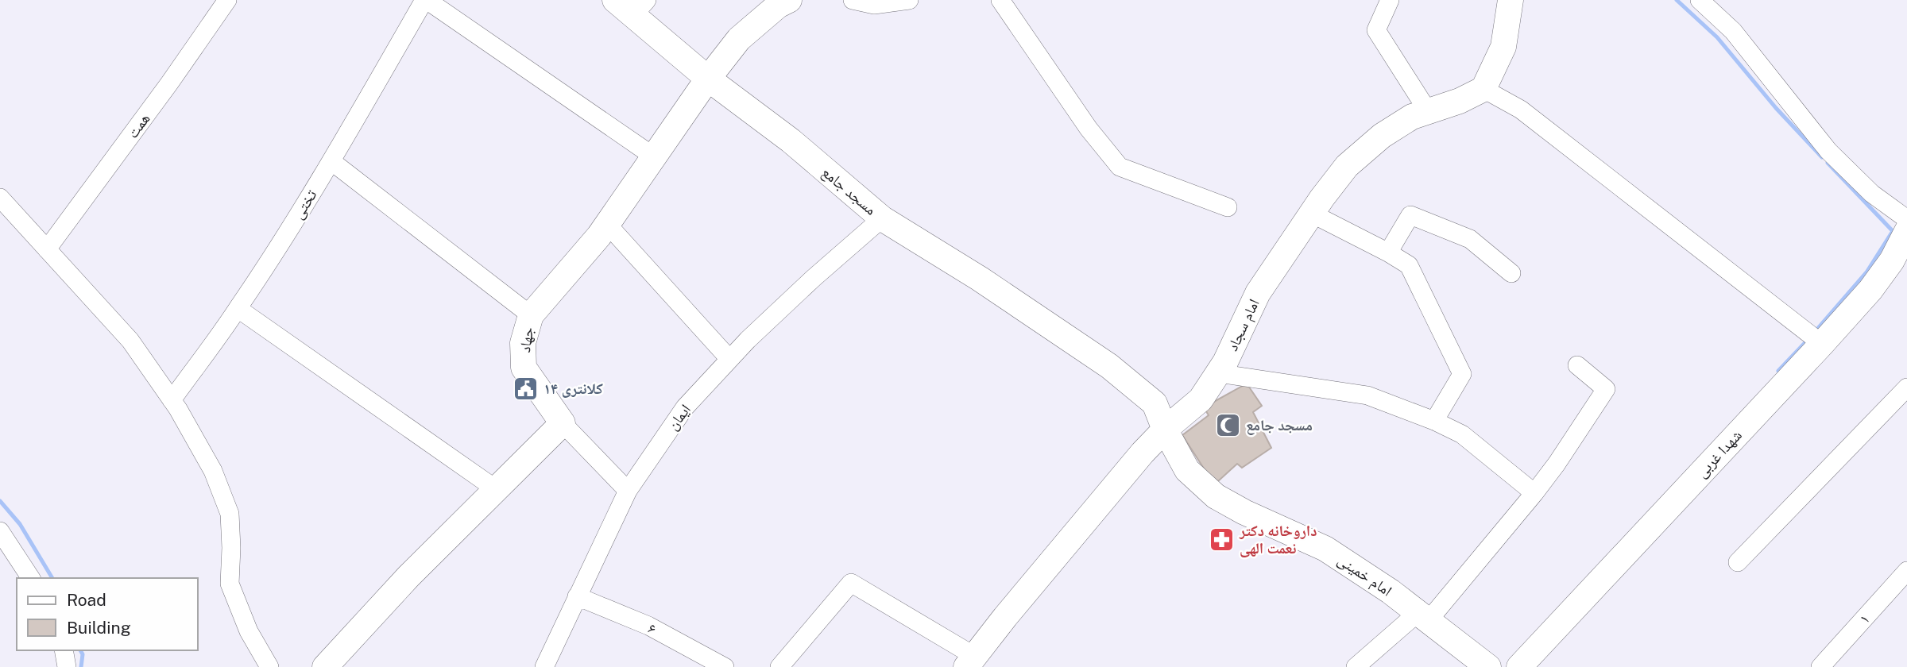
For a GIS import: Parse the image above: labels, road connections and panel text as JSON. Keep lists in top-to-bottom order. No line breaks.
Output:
{"streets":{"street":["همت","مسجد جامع","تختی","امام سجاد","جهاد","ایمان","شهدا غربی","امام خمینی","۱","۶"]},"crossings":[["مسجد جامع","امام سجاد"],["مسجد جامع","جهاد"],["مسجد جامع","ایمان"],["مسجد جامع","امام خمینی"],["امام سجاد","امام خمینی"],["ایمان","۶"]],"places":{"public building":["کلانتری ۱۴"],"mosque":["مسجد جامع"],"pharmacy":["داروخانه دکتر نعمت الهی"]},"legend":["Road","Building"]}
